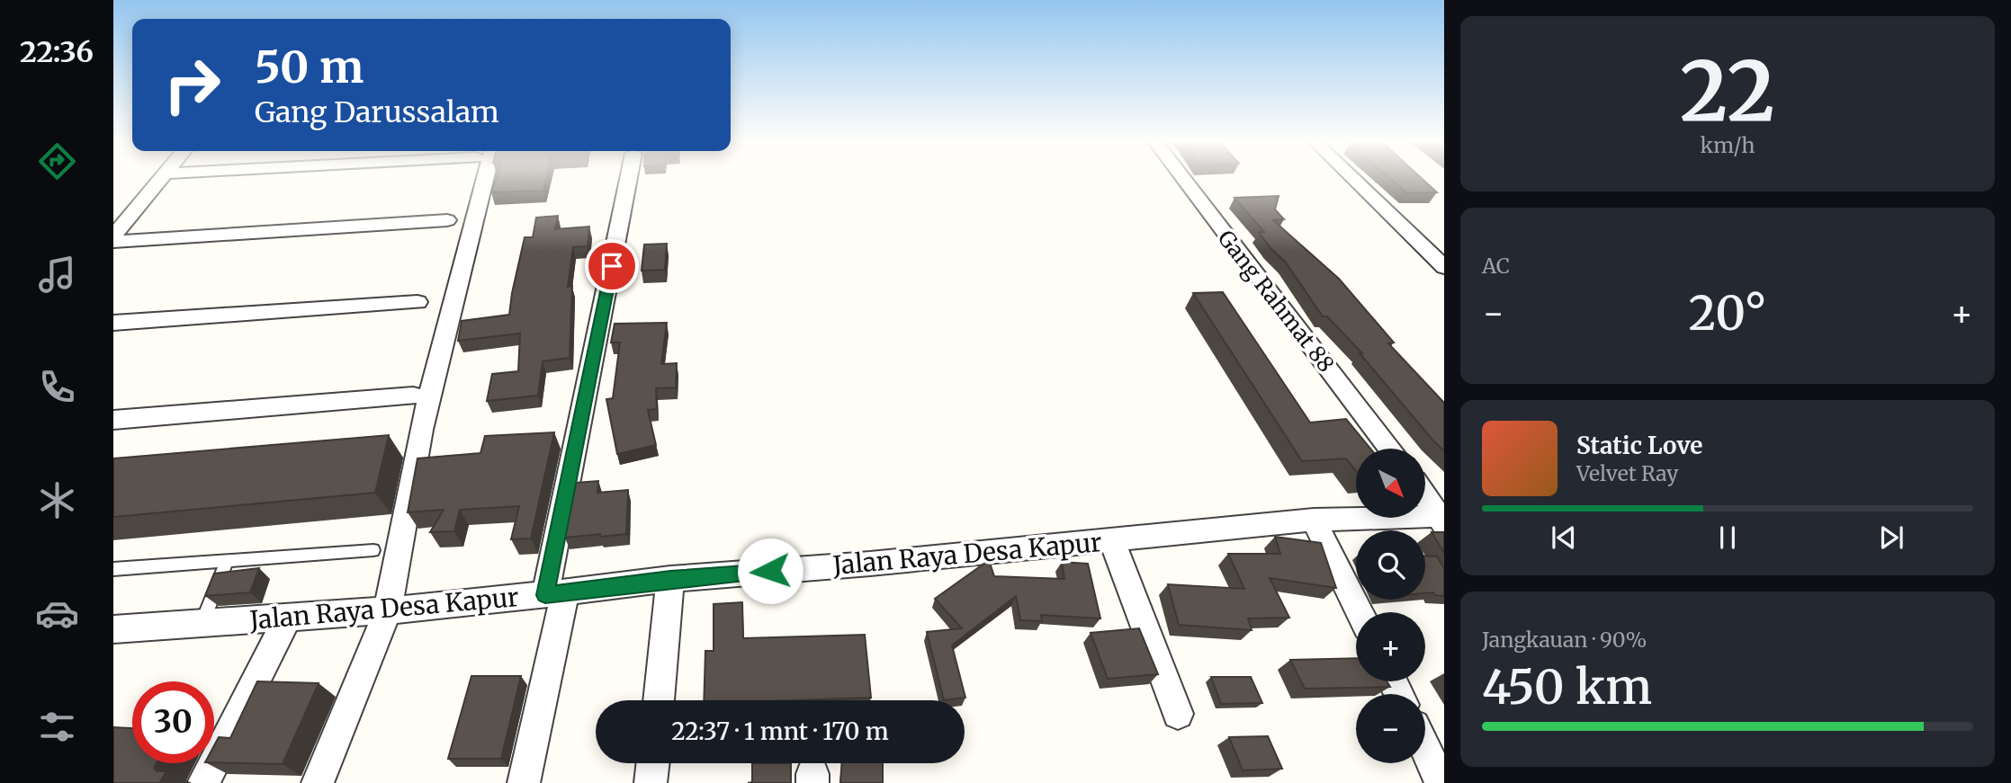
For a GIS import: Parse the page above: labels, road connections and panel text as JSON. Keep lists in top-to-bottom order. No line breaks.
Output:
{"streets":{"street":["Gang Rahmat 88","Jalan Raya Desa Kapur"]},"north":"bottom right","page":{"tabs":"22:36","tile":[["22","km/h"],"AC",["Jangkauan · 90%","450 km"]],"turn":["50 m","Gang Darussalam"],"heat":["−","20°","+"],"song":["Static Love","Velvet Ray"],"map_buttons":["+","−"],"limit":"30","trip":"22:37 · 1 mnt · 170 m"}}
